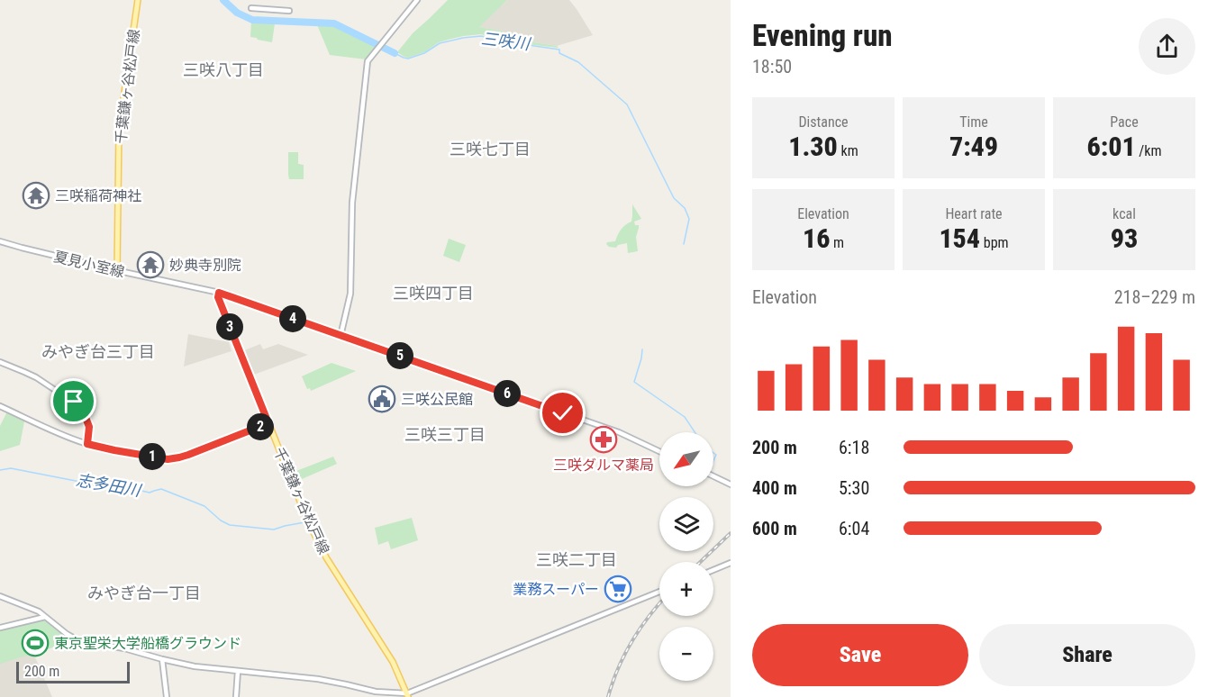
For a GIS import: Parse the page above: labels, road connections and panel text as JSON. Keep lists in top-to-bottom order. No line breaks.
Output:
{"streets":{"main road":["千葉鎌ヶ谷松戸線"],"street":["夏見小室線"]},"crossings":[["千葉鎌ヶ谷松戸線","夏見小室線"]],"districts":["三咲八丁目","三咲七丁目","三咲四丁目","みやぎ台三丁目","三咲三丁目","三咲二丁目","みやぎ台一丁目"],"water":["三咲川","志多田川"],"places":{"temple":["三咲稲荷神社","妙典寺別院"],"public building":["三咲公民館"],"pharmacy":["三咲ダルマ薬局"],"supermarket":["業務スーパー"],"sports":["東京聖栄大学船橋グラウンド"]},"scale_bar":"200 m","north":"bottom left","page":{"heading":["Evening run","18:50"],"stats":[["Distance","1.30 km"],["Time","7:49"],["Pace","6:01 /km"],["Elevation","16 m"],["Heart rate","154 bpm"],["kcal","93"]],"chart":["Elevation","218–229 m"],"pins":["4","3","5","6","2","1"],"list":[{"name":"200 m","note":"6:18"},{"name":"400 m","note":"5:30"},{"name":"600 m","note":"6:04"}],"map_buttons":["+","−"],"buttons":["Save","Share"],"scale":"200 m"}}
